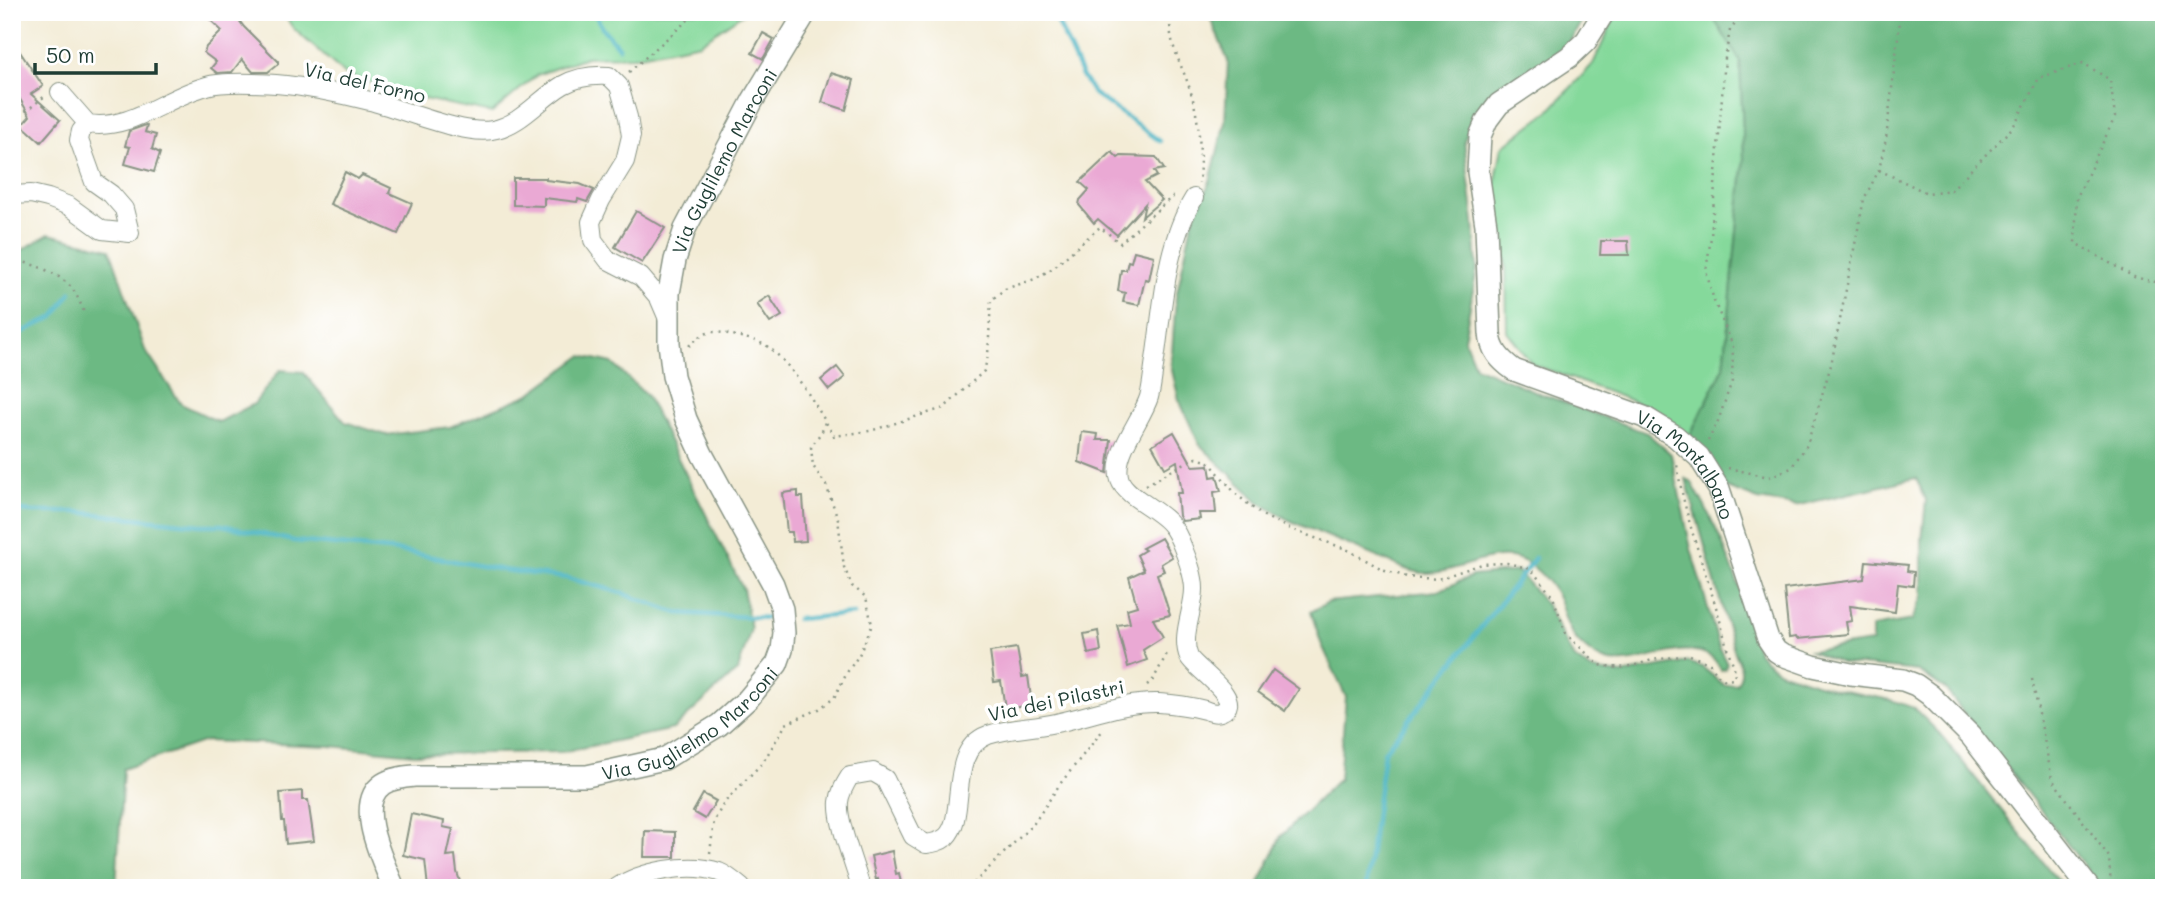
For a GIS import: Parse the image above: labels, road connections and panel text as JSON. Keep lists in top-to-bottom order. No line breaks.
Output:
{"streets":{"street":["Via del Forno","Via Guglilemo Marconi","Via Montalbano","Via dei Pilastri","Via Guglielmo Marconi"]},"crossings":[["Via Guglilemo Marconi","Via Guglielmo Marconi"]],"scale_bar":"50 m"}
